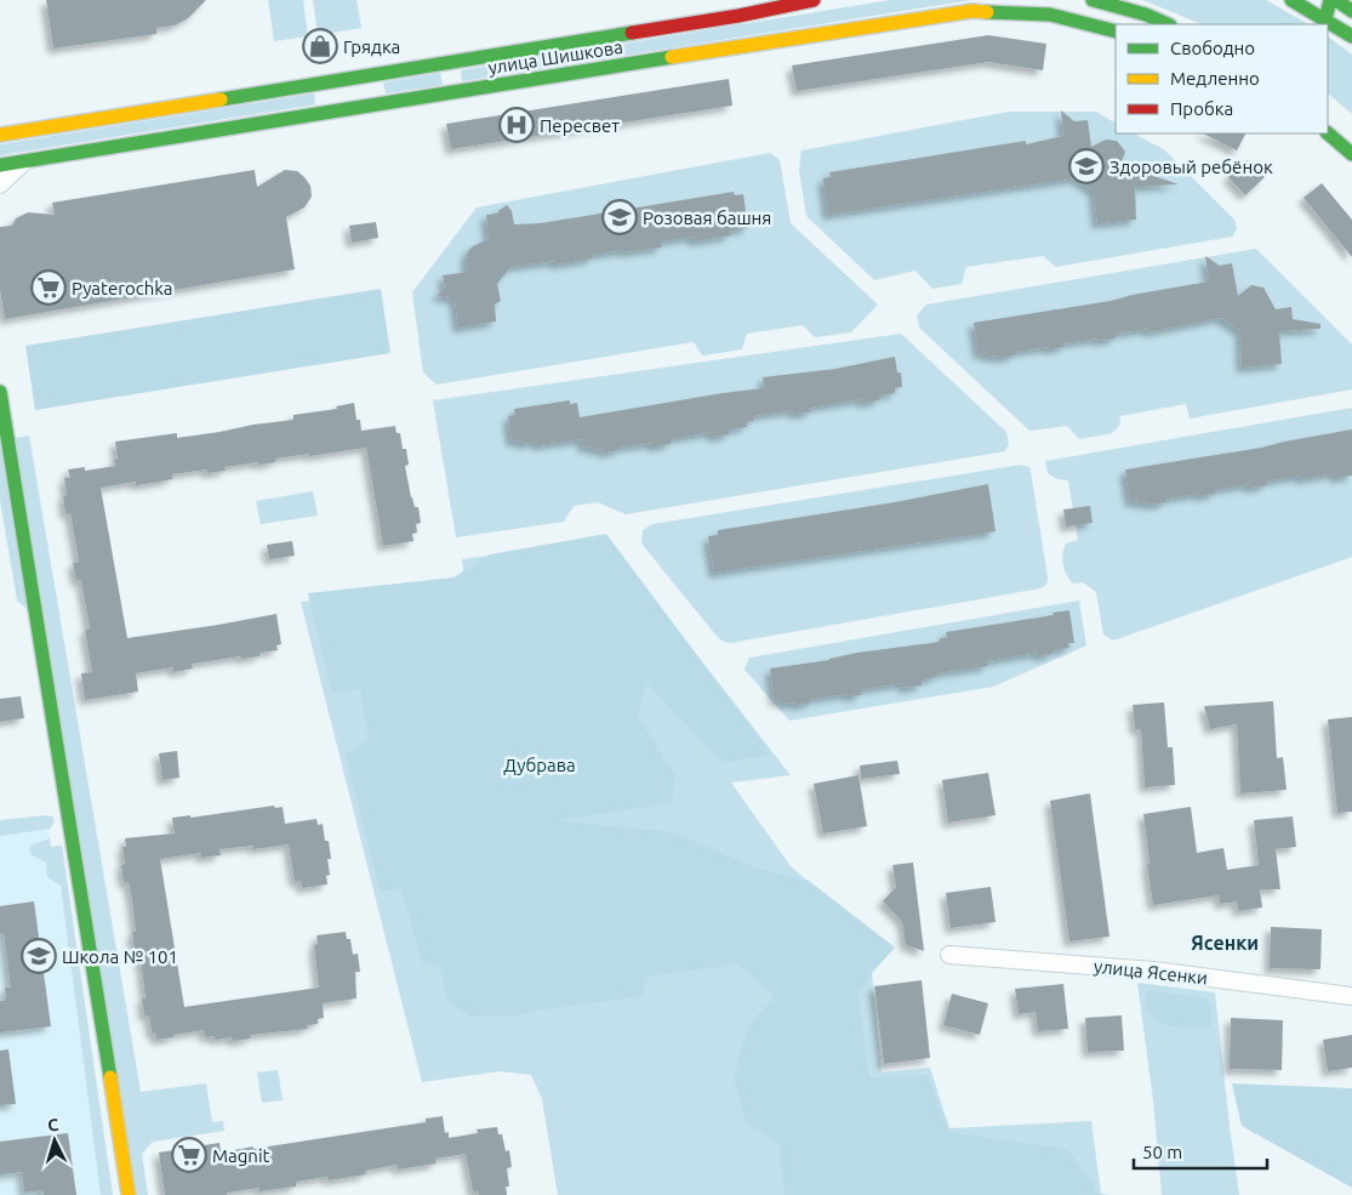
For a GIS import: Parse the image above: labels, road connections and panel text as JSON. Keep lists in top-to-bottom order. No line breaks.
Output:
{"streets":{"main road":["улица Шишкова"],"street":["улица Ясенки"]},"districts":["Ясенки"],"parks":["Дубрава"],"places":{"shop":["Грядка"],"hospital":["Пересвет"],"school or university":["Здоровый ребёнок","Розовая башня","Школа № 101"],"supermarket":["Pyaterochka","Magnit"]},"legend":["Свободно","Медленно","Пробка"],"scale_bar":"50 m","north":"top"}
